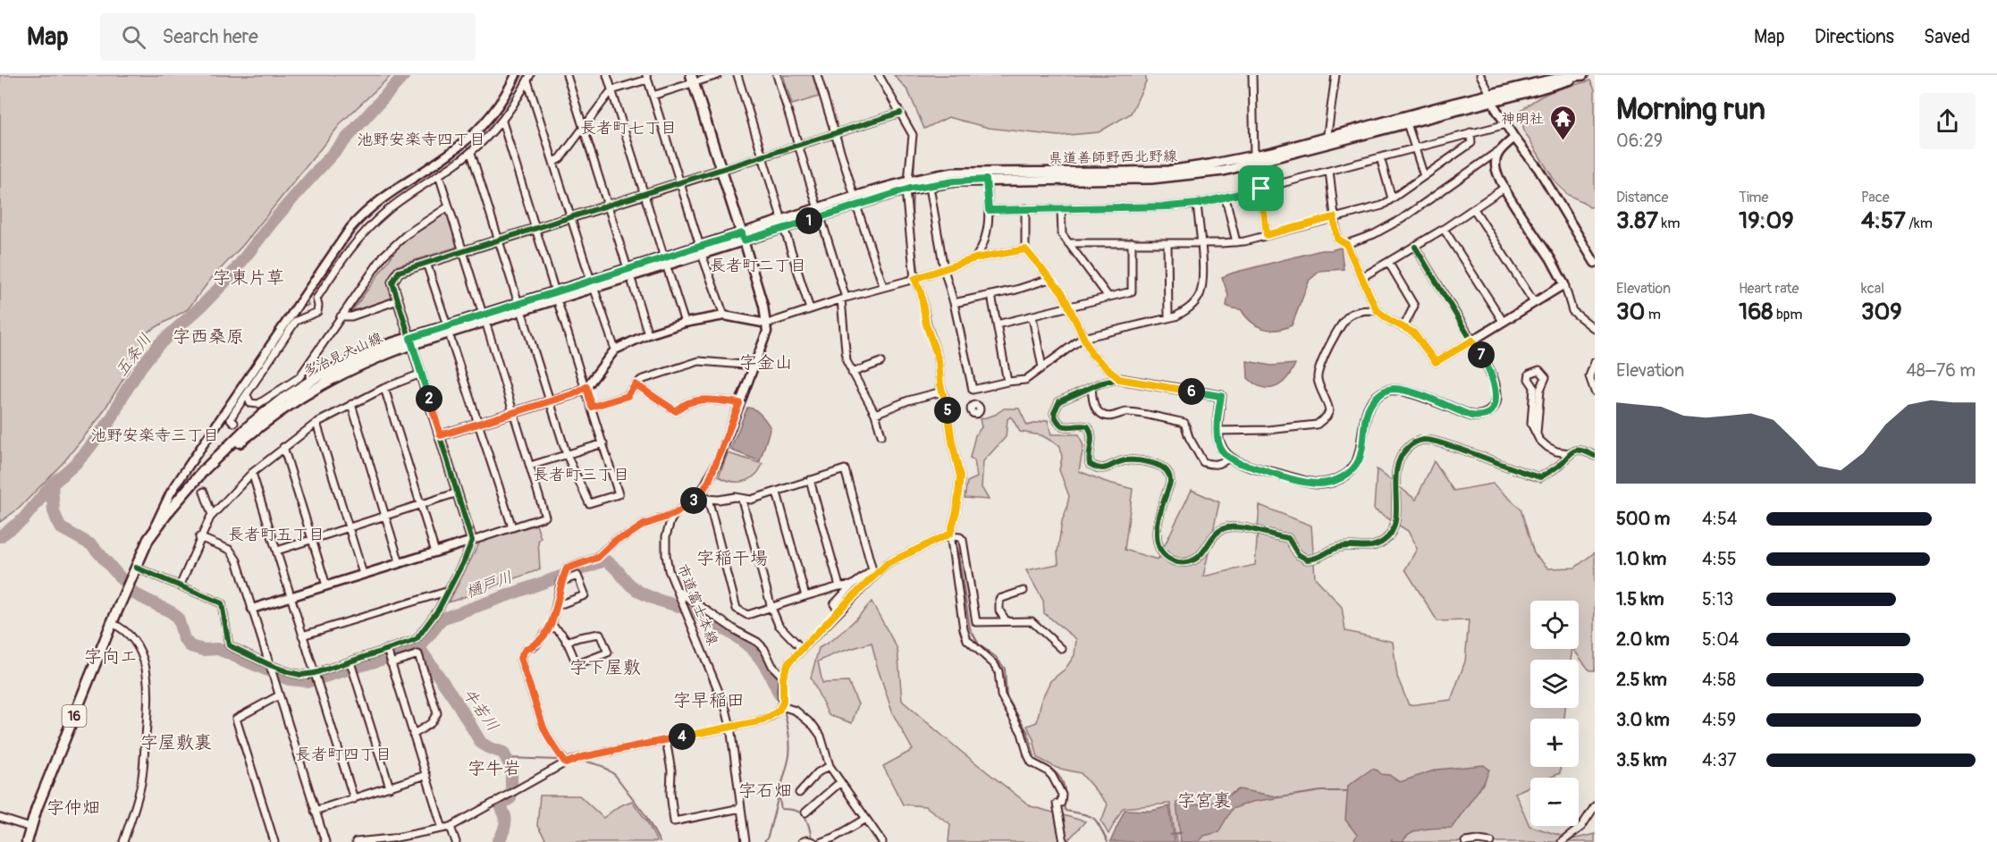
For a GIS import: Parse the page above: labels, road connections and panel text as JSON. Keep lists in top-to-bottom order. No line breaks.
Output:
{"streets":{"main road":["県道善師野西北野線","多治見犬山線","16"],"street":["市道富士本線"]},"crossings":[["県道善師野西北野線","多治見犬山線"]],"districts":["長者町七丁目","池野安楽寺四丁目","長者町二丁目","字東片草","字西桑原","字金山","池野安楽寺三丁目","長者町三丁目","長者町五丁目","字稲干場","字向エ","字下屋敷","字早稲田","字屋敷裏","長者町四丁目","字牛岩","字石畑","字宮裏","字仲畑"],"water":["五条川","樋戸川","牛若川"],"places":{"temple":["神明社"]},"page":{"header":"Map","search":"Search here","nav":["Map","Directions","Saved"],"heading":["Morning run","06:29"],"stats":[["Distance","3.87 km"],["Time","19:09"],["Pace","4:57 /km"],["Elevation","30 m"],["Heart rate","168 bpm"],["kcal","309"]],"pins":["1","7","6","2","5","3","4"],"chart":["Elevation","48–76 m"],"list":[{"name":"500 m","note":"4:54"},{"name":"1.0 km","note":"4:55"},{"name":"1.5 km","note":"5:13"},{"name":"2.0 km","note":"5:04"},{"name":"2.5 km","note":"4:58"},{"name":"3.0 km","note":"4:59"},{"name":"3.5 km","note":"4:37"}],"map_buttons":["+","−"]}}
